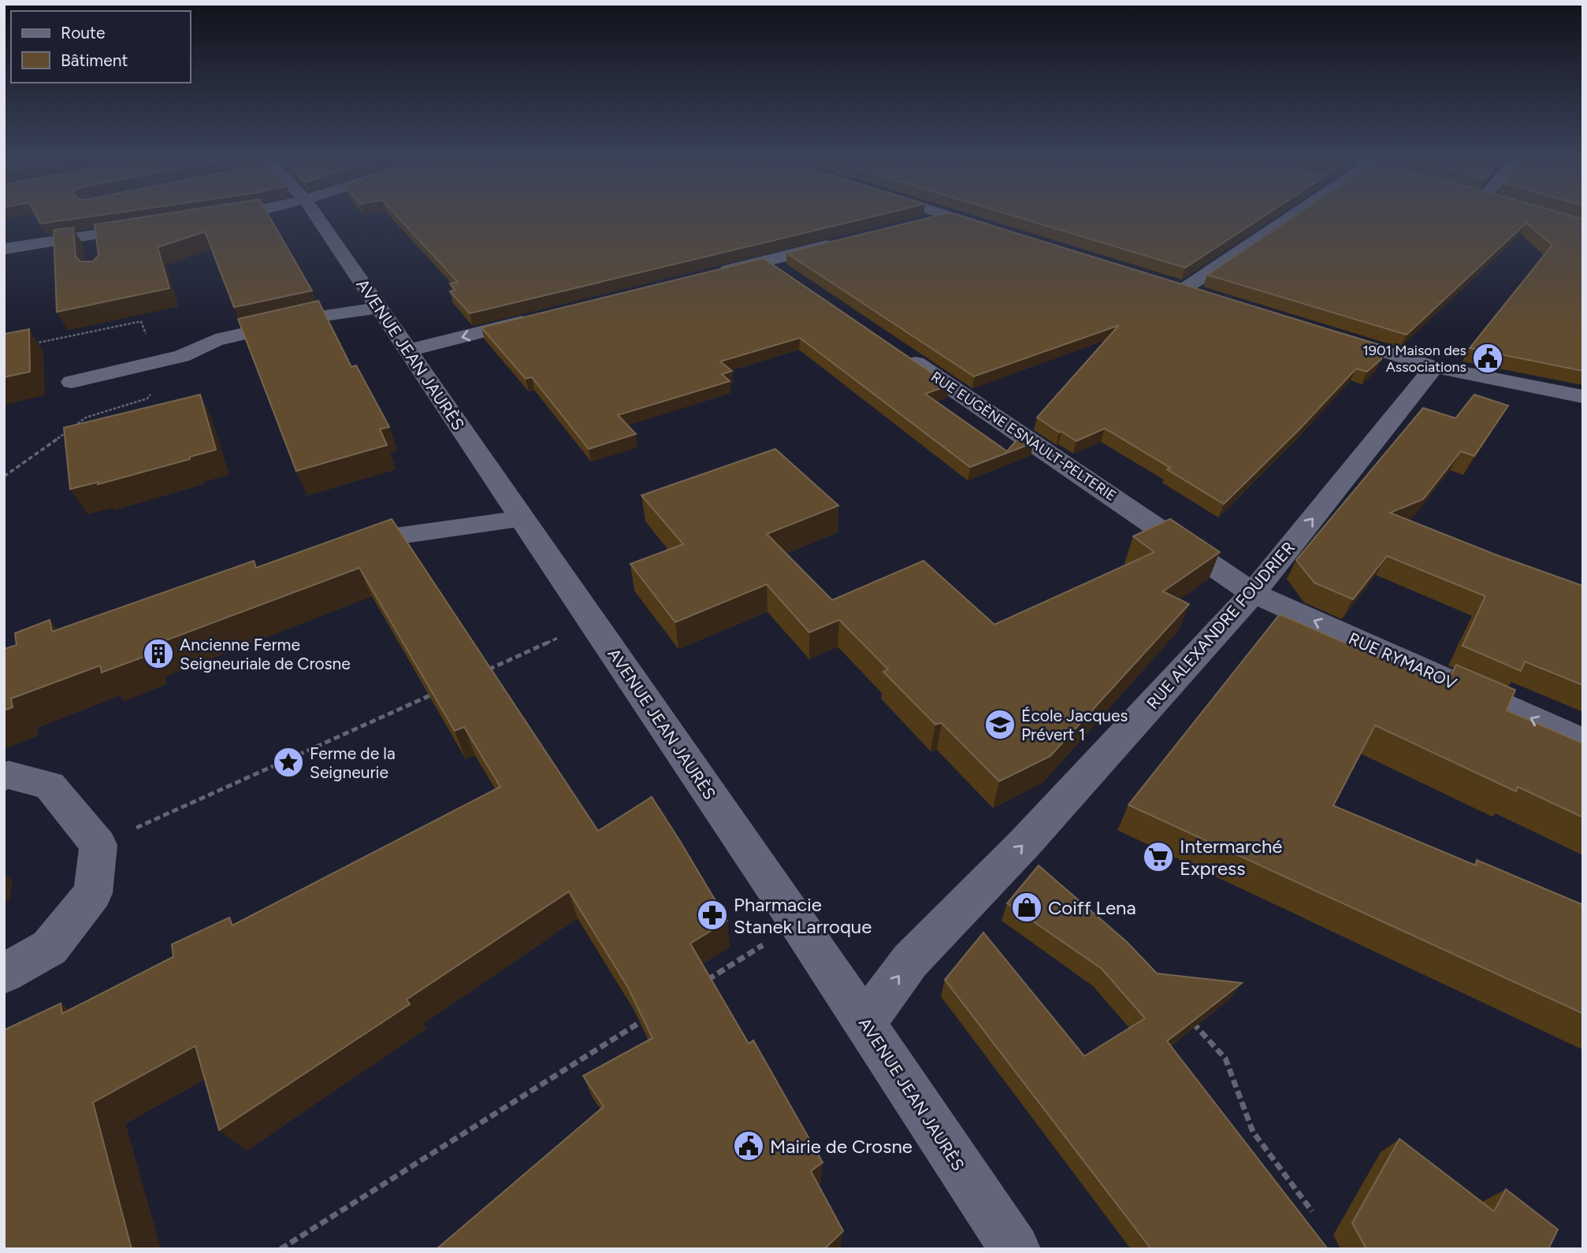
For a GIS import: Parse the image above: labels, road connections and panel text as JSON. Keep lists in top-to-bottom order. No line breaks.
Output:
{"streets":{"street":["AVENUE JEAN JAURÈS","RUE EUGÈNE ESNAULT-PELTERIE","RUE ALEXANDRE FOUDRIER","RUE RYMAROV"]},"crossings":[["AVENUE JEAN JAURÈS","RUE ALEXANDRE FOUDRIER"],["RUE EUGÈNE ESNAULT-PELTERIE","RUE ALEXANDRE FOUDRIER"],["RUE EUGÈNE ESNAULT-PELTERIE","RUE RYMAROV"],["RUE ALEXANDRE FOUDRIER","RUE RYMAROV"]],"one_way":["RUE ALEXANDRE FOUDRIER","RUE RYMAROV"],"places":{"public building":["1901 Maison des Associations","Mairie de Crosne"],"building":["Ancienne Ferme Seigneuriale de Crosne"],"school or university":["École Jacques Prévert 1"],"place":["Ferme de la Seigneurie"],"supermarket":["Intermarché Express"],"shop":["Coiff Lena"],"pharmacy":["Pharmacie Stanek Larroque"]},"legend":["Route","Bâtiment"]}
